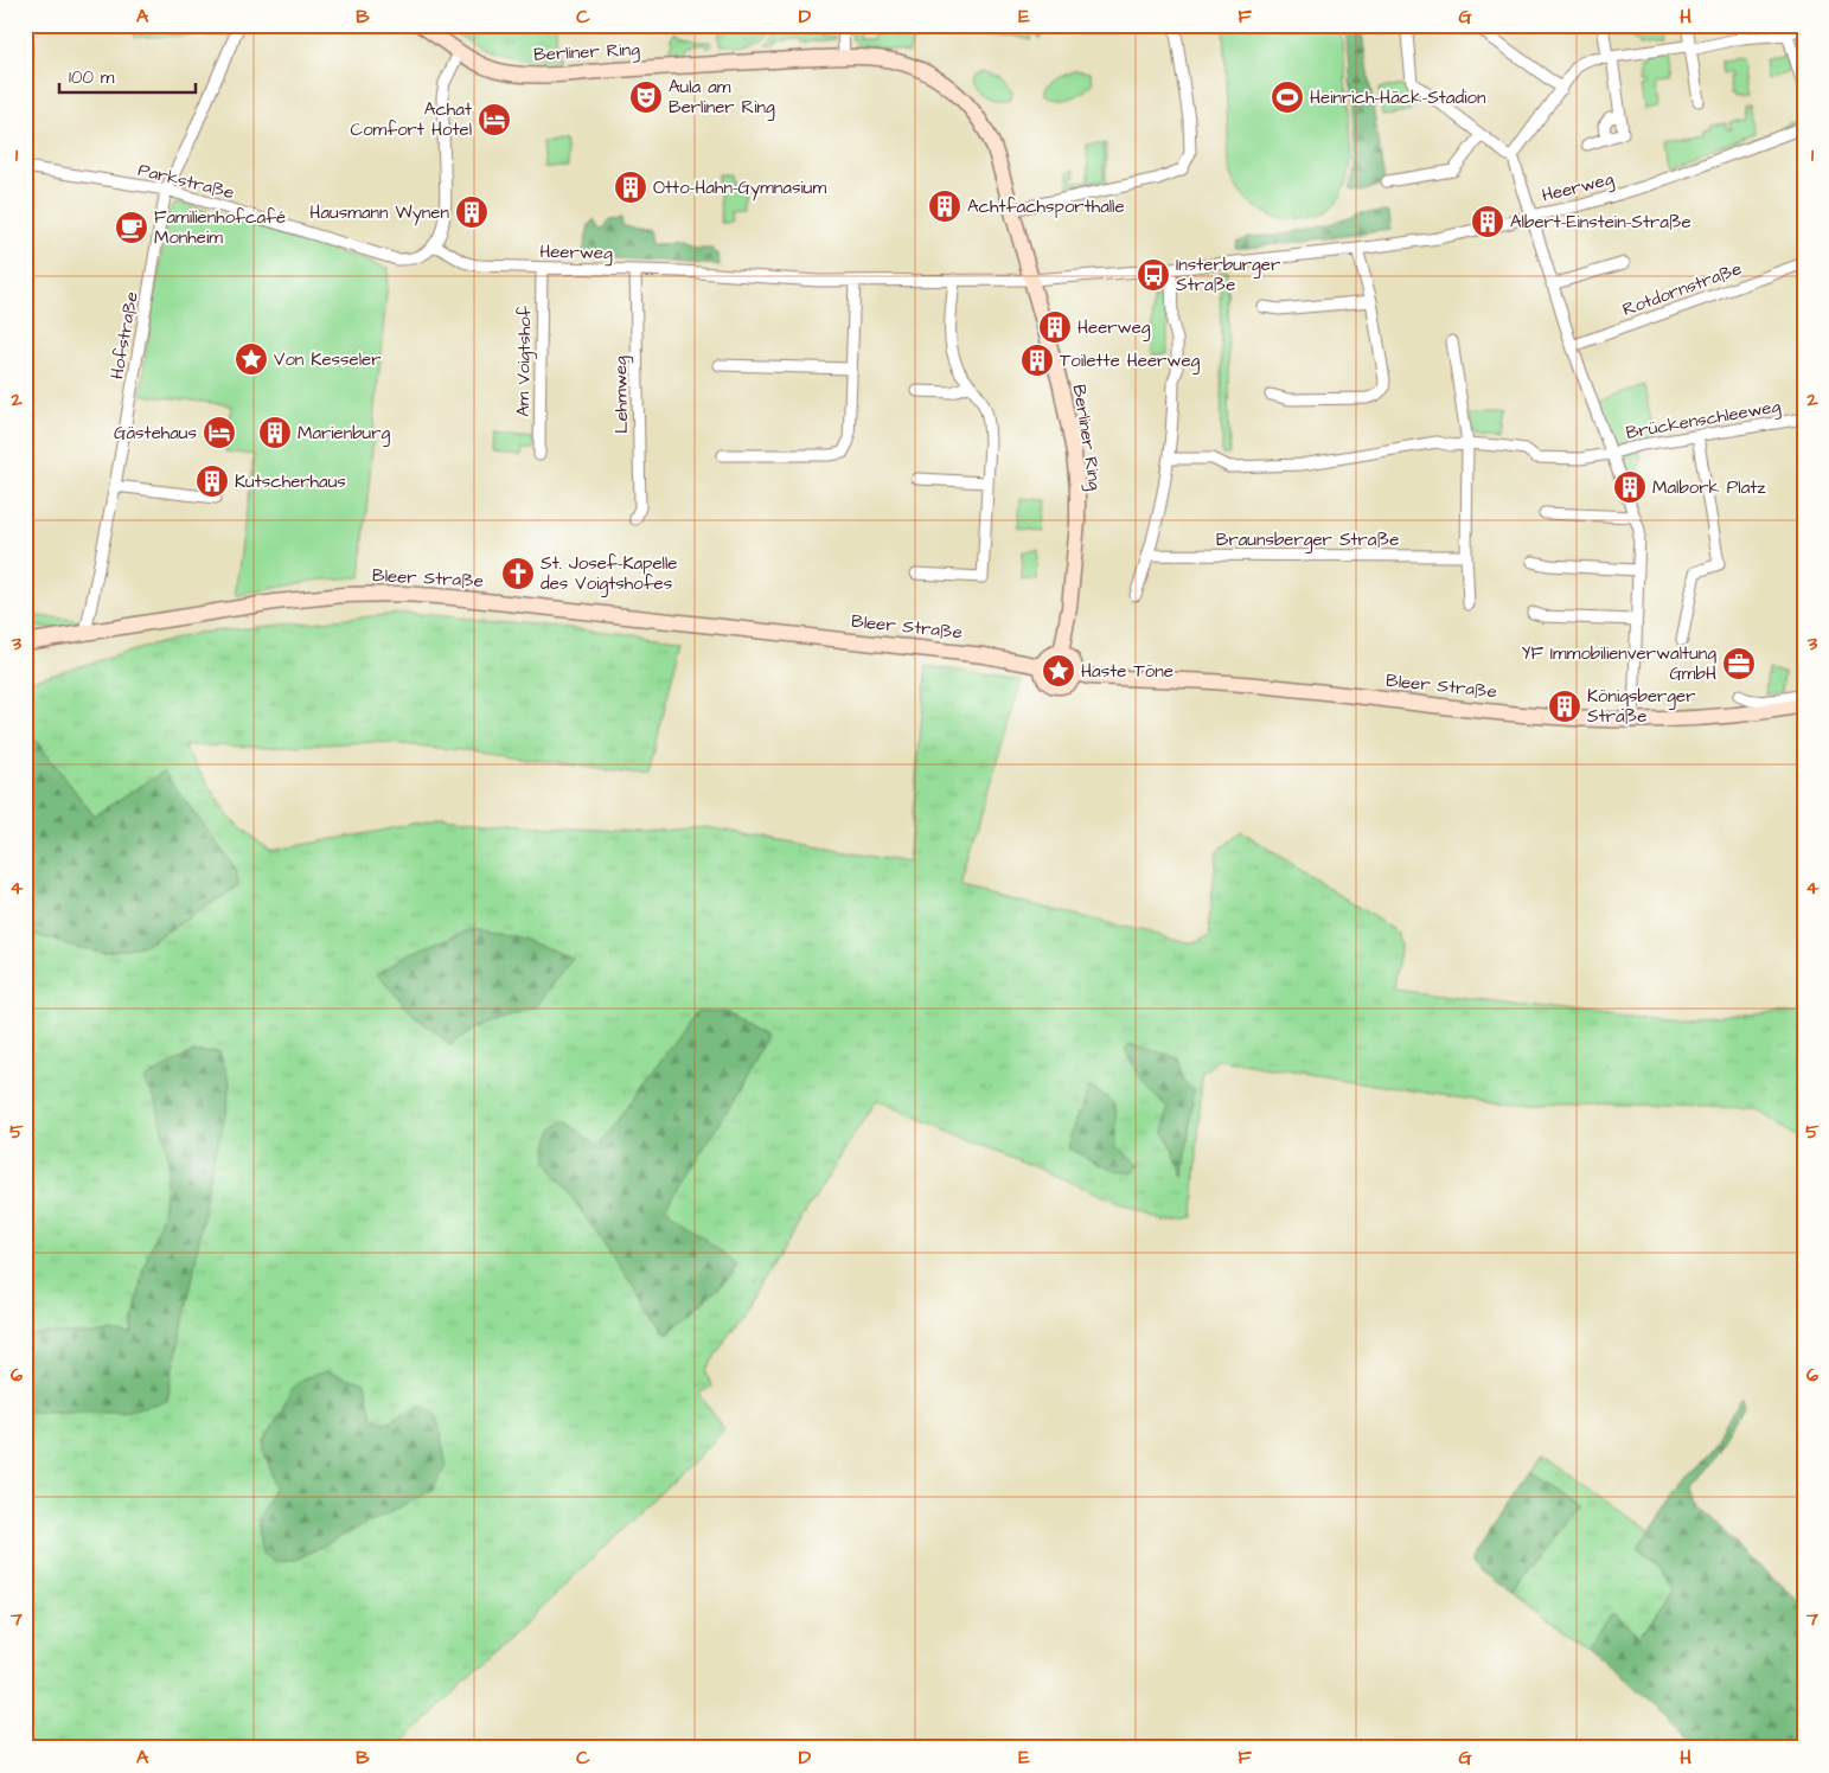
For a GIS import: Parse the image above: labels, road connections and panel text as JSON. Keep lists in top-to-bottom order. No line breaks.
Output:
{"streets":{"street":["Berliner Ring","Parkstraße","Heerweg","Rotdornstraße","Hofstraße","Am Voigtshof","Lehmweg","Brückenschleeweg","Braunsberger Straße","Bleer Straße"]},"crossings":[["Berliner Ring","Heerweg"],["Berliner Ring","Bleer Straße"],["Parkstraße","Heerweg"],["Parkstraße","Hofstraße"],["Heerweg","Am Voigtshof"],["Heerweg","Lehmweg"],["Hofstraße","Bleer Straße"]],"places":{"theatre":["Aula am Berliner Ring"],"sports":["Heinrich-Häck-Stadion"],"hotel":["Achat Comfort Hotel","Gästehaus"],"building":["Otto-Hahn-Gymnasium","Achtfachsporthalle","Hausmann Wynen","Albert-Einstein-Straße","Heerweg","Toilette Heerweg","Marienburg","Kutscherhaus","Malbork Platz","Königsberger Straße"],"cafe":["Familienhofcafé Monheim"],"bus stop":["Insterburger Straße"],"place":["Von Kesseler","Haste Töne"],"church":["St. Josef-Kapelle des Voigtshofes"],"office":["YF Immobilienverwaltung GmbH"]},"scale_bar":"100 m","grid":{"columns":["A","B","C","D","E","F","G","H"],"rows":["1","2","3","4","5","6","7"]}}
